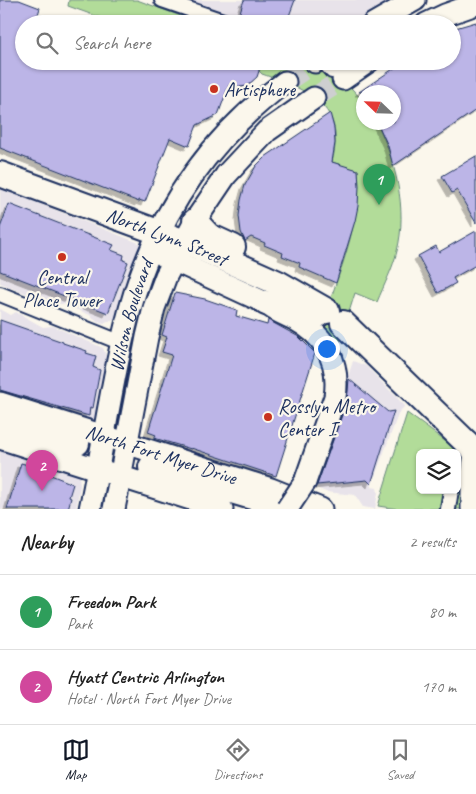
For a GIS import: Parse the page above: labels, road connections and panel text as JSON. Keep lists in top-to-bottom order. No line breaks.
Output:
{"streets":{"highway":["North Lynn Street","North Fort Myer Drive"],"main road":["Wilson Boulevard"]},"crossings":[["North Lynn Street","Wilson Boulevard"],["Wilson Boulevard","North Fort Myer Drive"]],"places":["Artisphere","Central Place Tower","Rosslyn Metro Center I"],"north":"top left","page":{"search":"Search here","pins":["1","2"],"heading":["Nearby","2 results"],"list":[{"mark":"1","name":"Freedom Park","note":"Park","value":"80 m"},{"mark":"2","name":"Hyatt Centric Arlington","note":"Hotel · North Fort Myer Drive","value":"170 m"}],"nav":["Map","Directions","Saved"]}}
